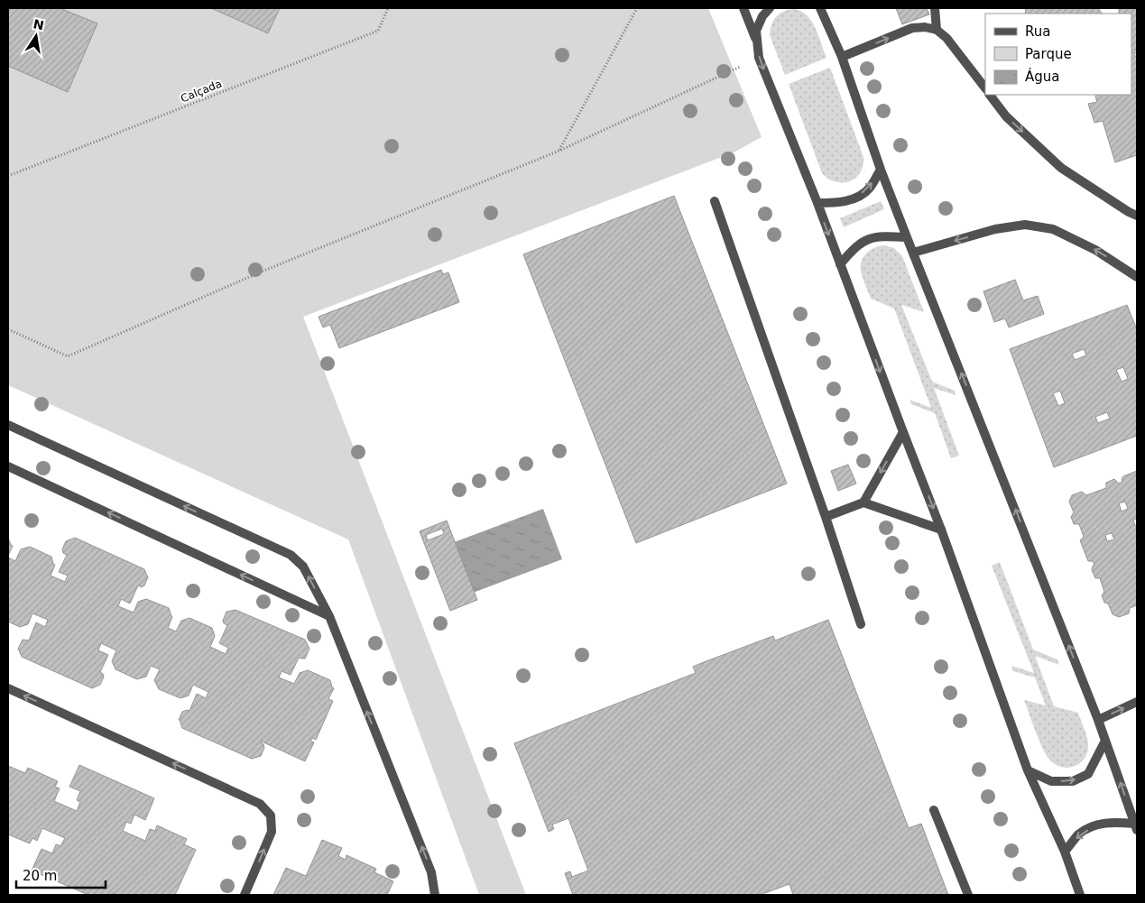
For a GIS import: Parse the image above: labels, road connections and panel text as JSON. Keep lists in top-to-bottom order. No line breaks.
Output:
{"streets":{"path":["Calçada"]},"legend":["Rua","Parque","Água"],"scale_bar":"20 m","north":"top"}
